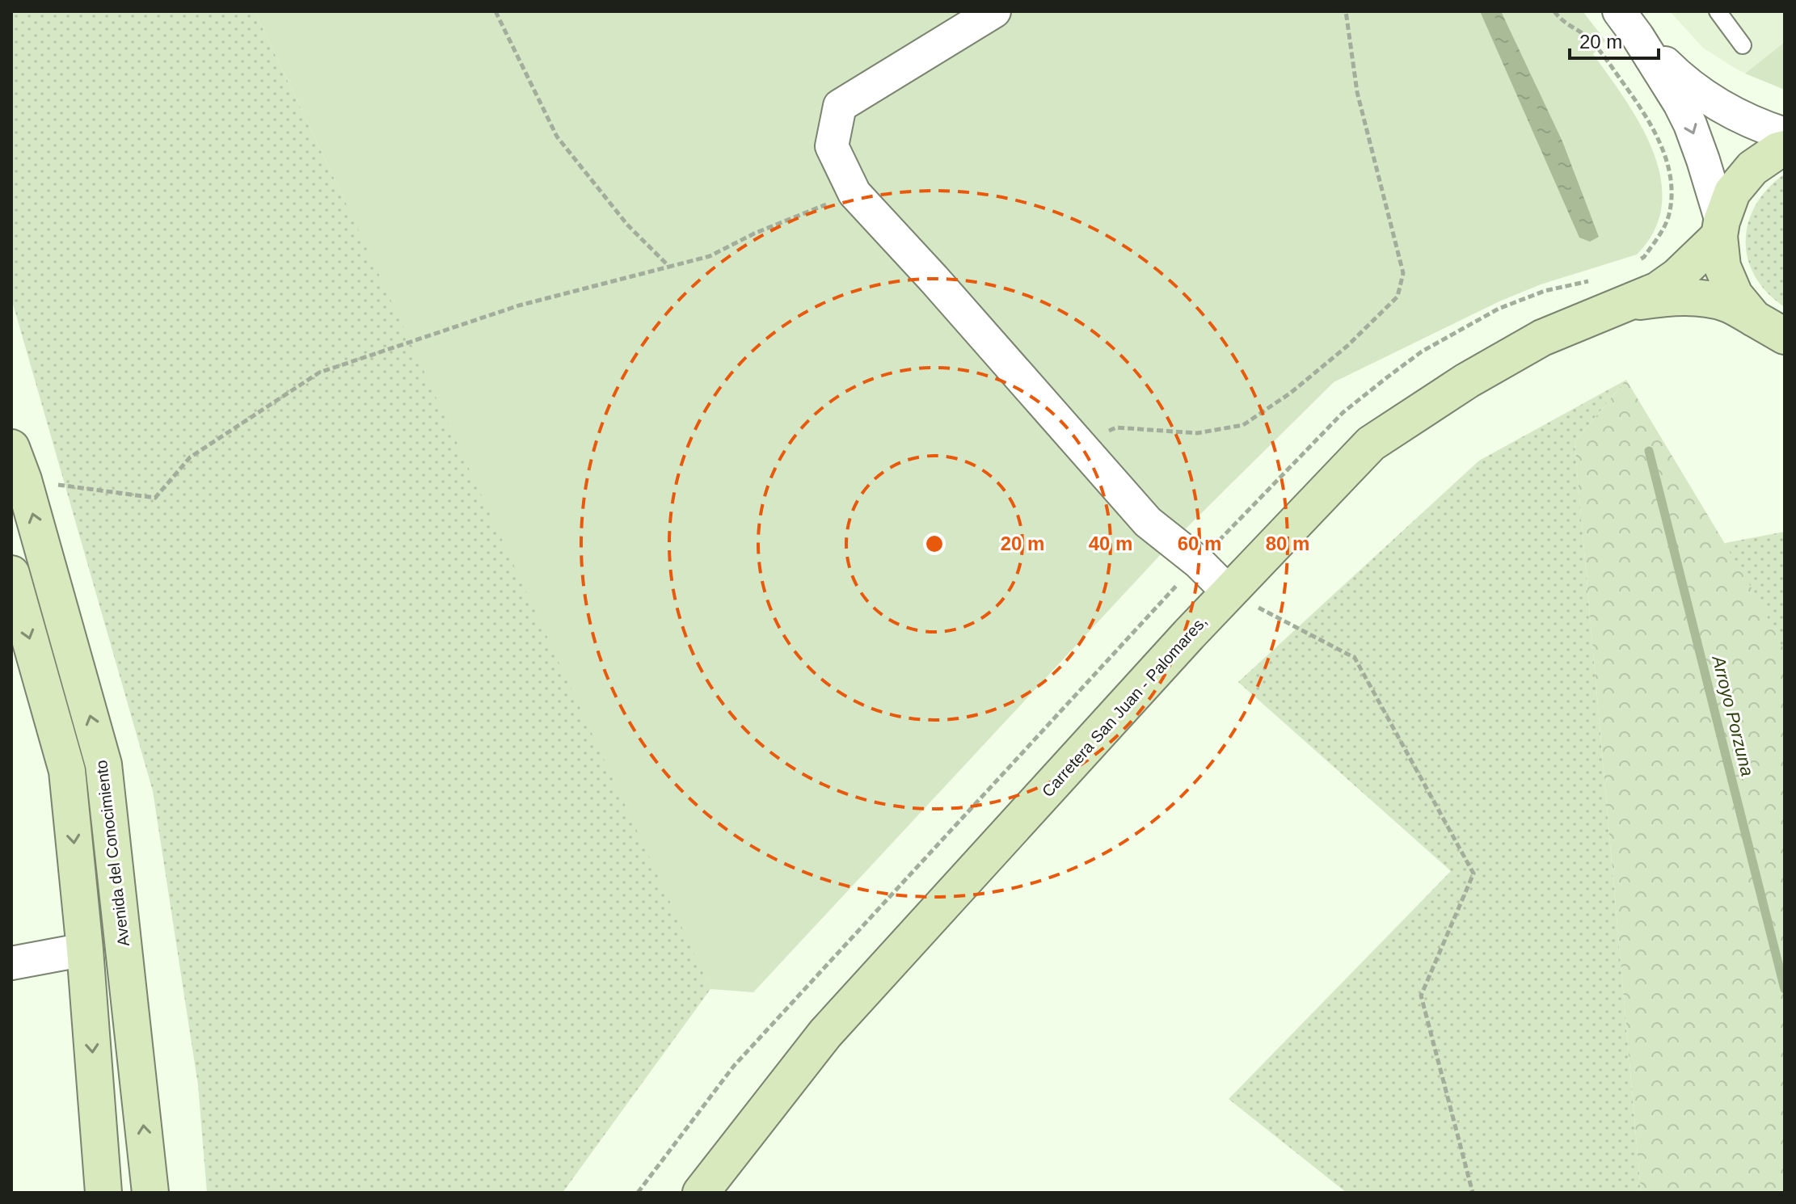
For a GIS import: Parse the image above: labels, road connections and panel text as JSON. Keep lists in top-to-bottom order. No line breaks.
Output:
{"streets":{"street":["Carretera San Juan - Palomares,","Avenida del Conocimiento"]},"water":["Arroyo Porzuna"],"scale_bar":"20 m","rings":["20 m","40 m","60 m","80 m"]}
